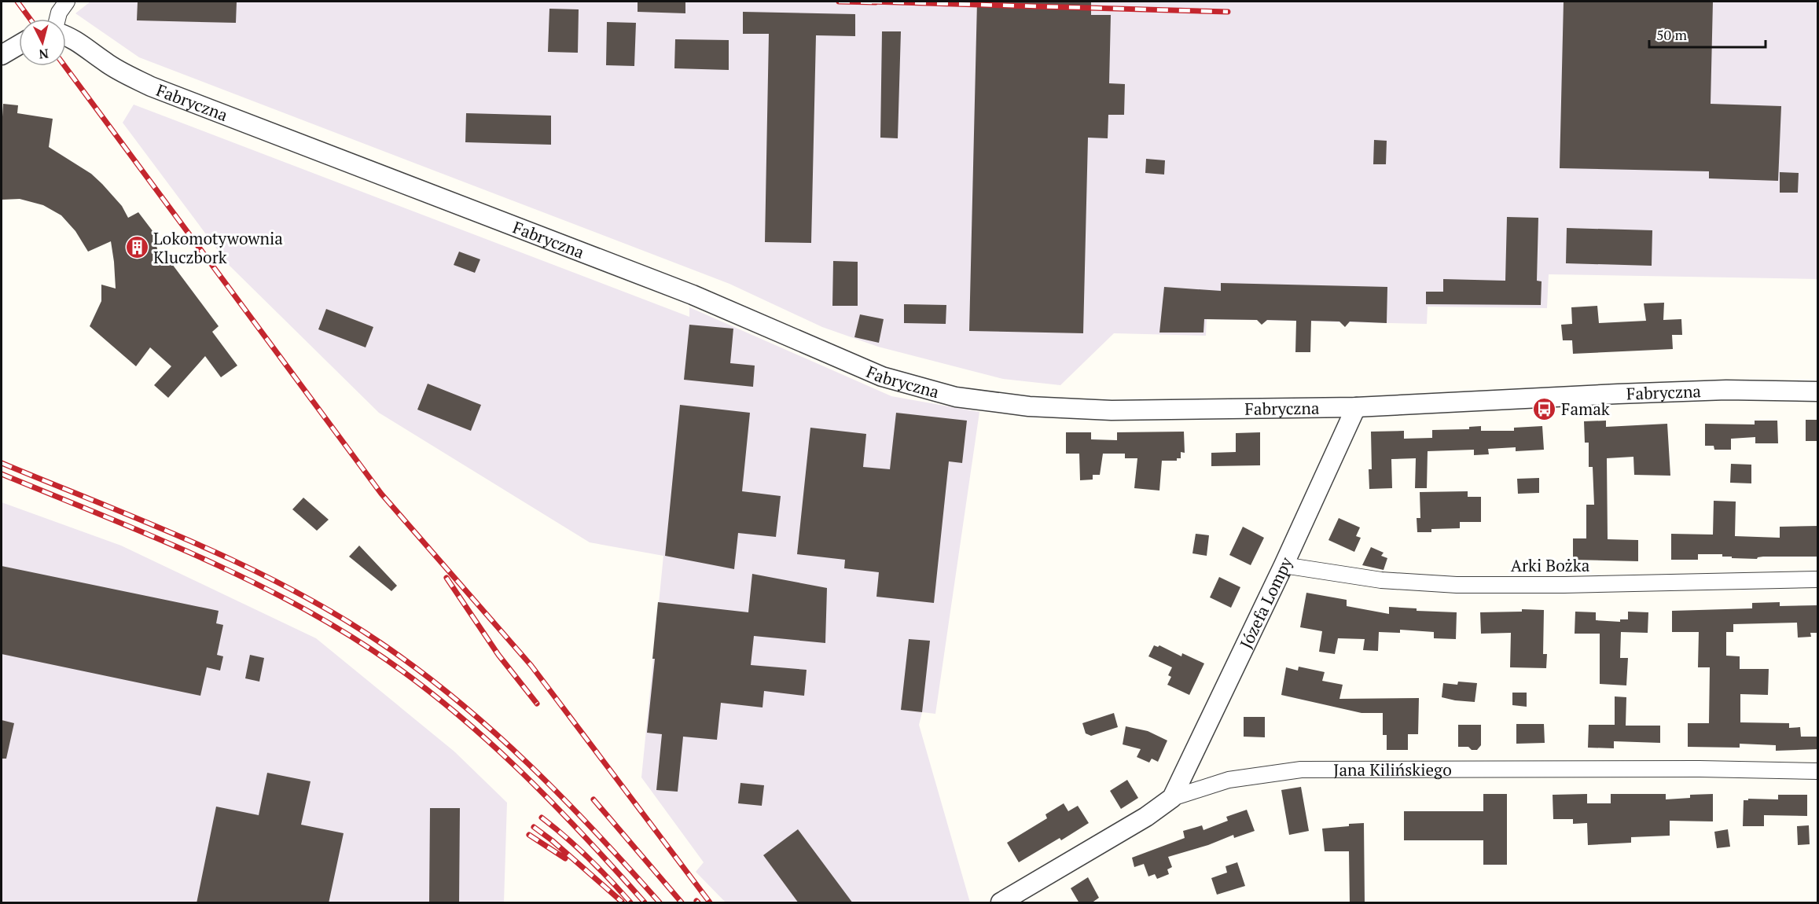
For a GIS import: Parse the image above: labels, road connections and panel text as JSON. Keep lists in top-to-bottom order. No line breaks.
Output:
{"streets":{"street":["Fabryczna","Arki Bożka","Józefa Lompy","Jana Kilińskiego"]},"crossings":[["Fabryczna","Józefa Lompy"],["Arki Bożka","Józefa Lompy"],["Józefa Lompy","Jana Kilińskiego"]],"places":{"building":["Lokomotywownia Kluczbork"],"bus stop":["Famak"]},"scale_bar":"50 m","north":"bottom"}
